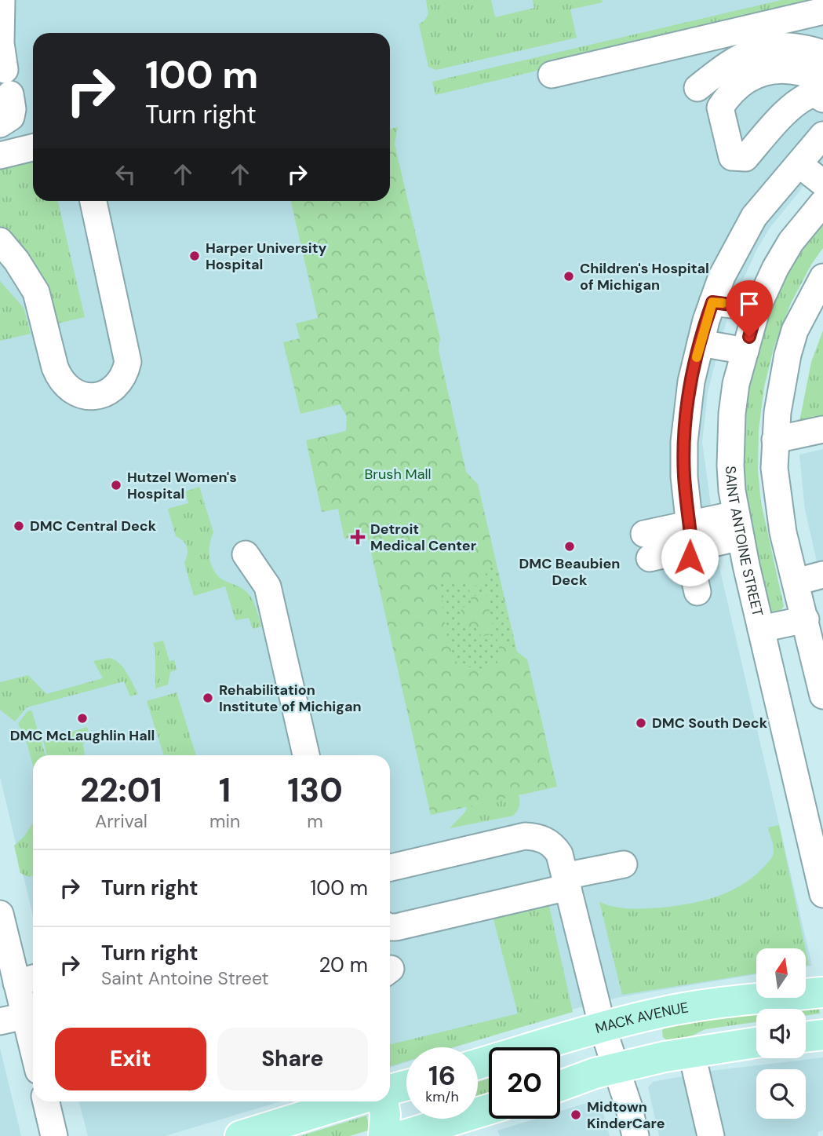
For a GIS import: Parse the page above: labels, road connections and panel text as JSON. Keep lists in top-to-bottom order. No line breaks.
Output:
{"streets":{"main road":["MACK AVENUE"],"street":["SAINT ANTOINE STREET"]},"parks":["Brush Mall"],"places":{"other":["Harper University Hospital","Children's Hospital of Michigan","Hutzel Women's Hospital","DMC Central Deck","DMC Beaubien Deck","Rehabilitation Institute of Michigan","DMC McLaughlin Hall","DMC South Deck","Midtown KinderCare"],"health":["Detroit Medical Center"]},"north":"top","page":{"turn":["100 m","Turn right"],"eta":["22:01","Arrival","1","min","130","m"],"list":[{"name":"Turn right","value":"100 m"},{"name":"Turn right","note":"Saint Antoine Street","value":"20 m"}],"buttons":["Exit","Share"],"speed":"16 km/h","limit":"20"}}
